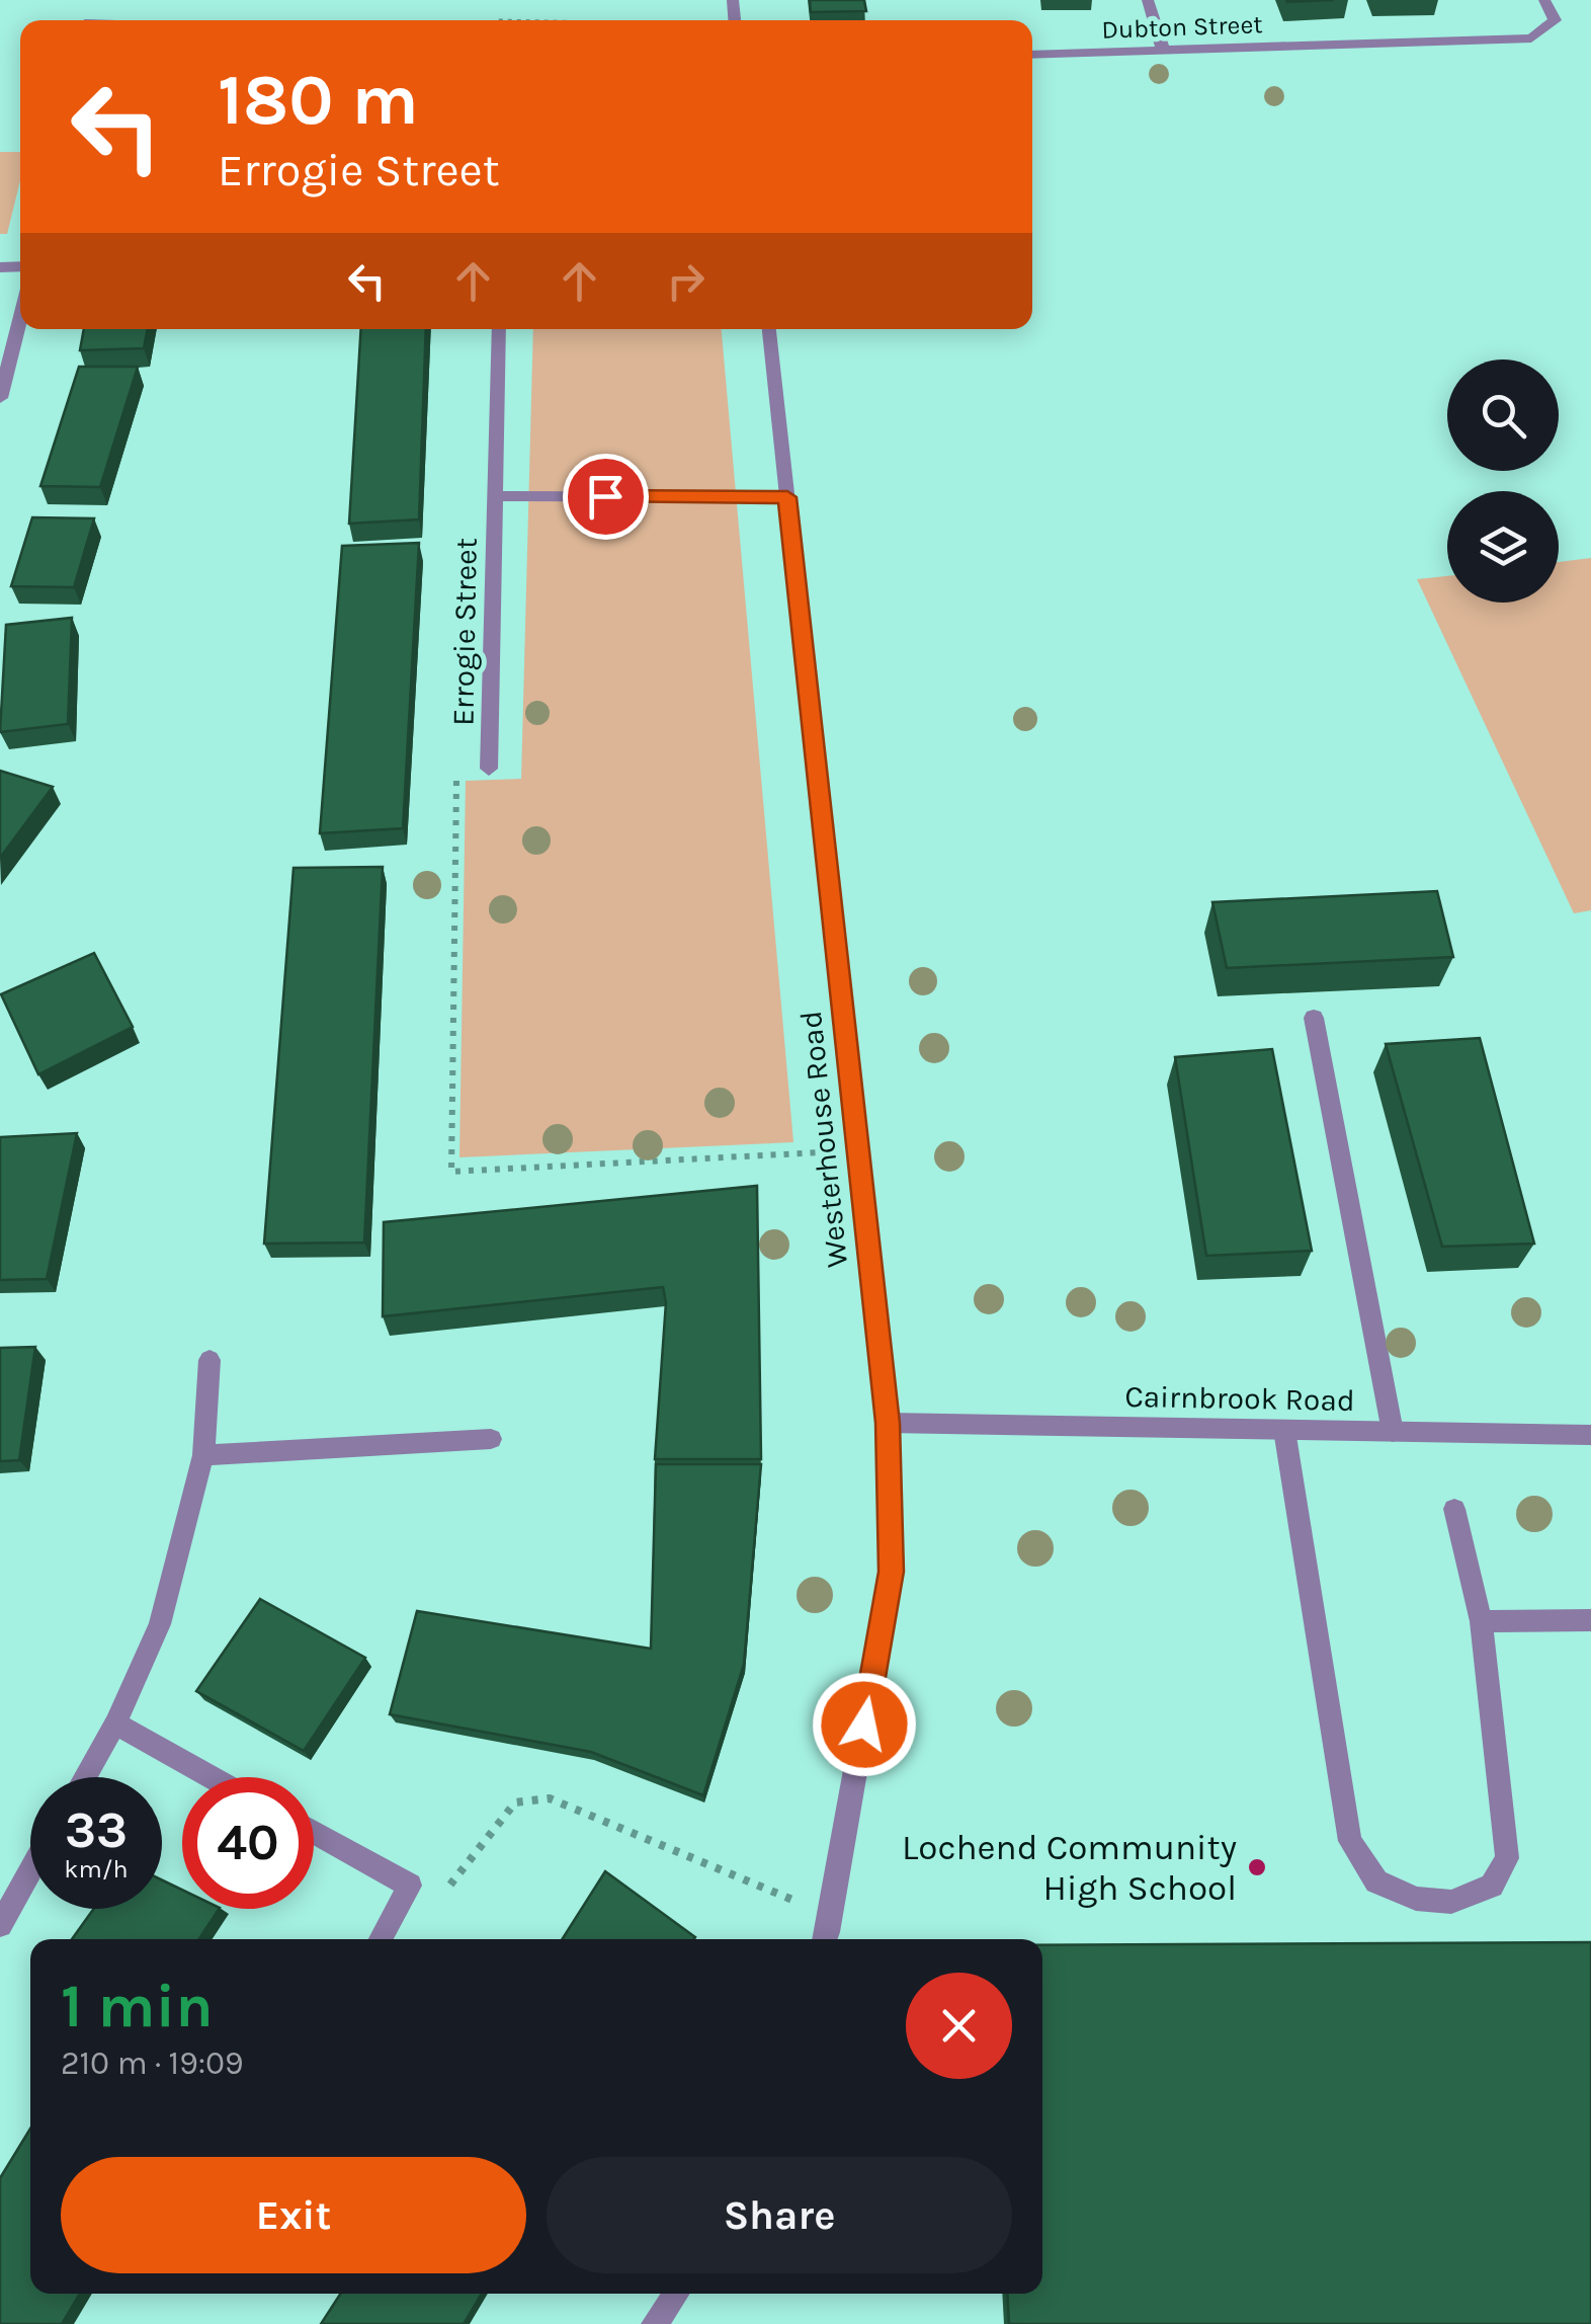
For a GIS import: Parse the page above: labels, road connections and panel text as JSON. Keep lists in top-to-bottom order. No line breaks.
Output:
{"streets":{"street":["Dubton Street","Errogie Street","Westerhouse Road","Cairnbrook Road"]},"crossings":[["Errogie Street","Westerhouse Road"],["Westerhouse Road","Cairnbrook Road"]],"places":["Lochend Community High School"],"page":{"turn":["180 m","Errogie Street"],"speed":"33 km/h","limit":"40","heading":["1 min","210 m · 19:09"],"buttons":["Exit","Share"]}}
